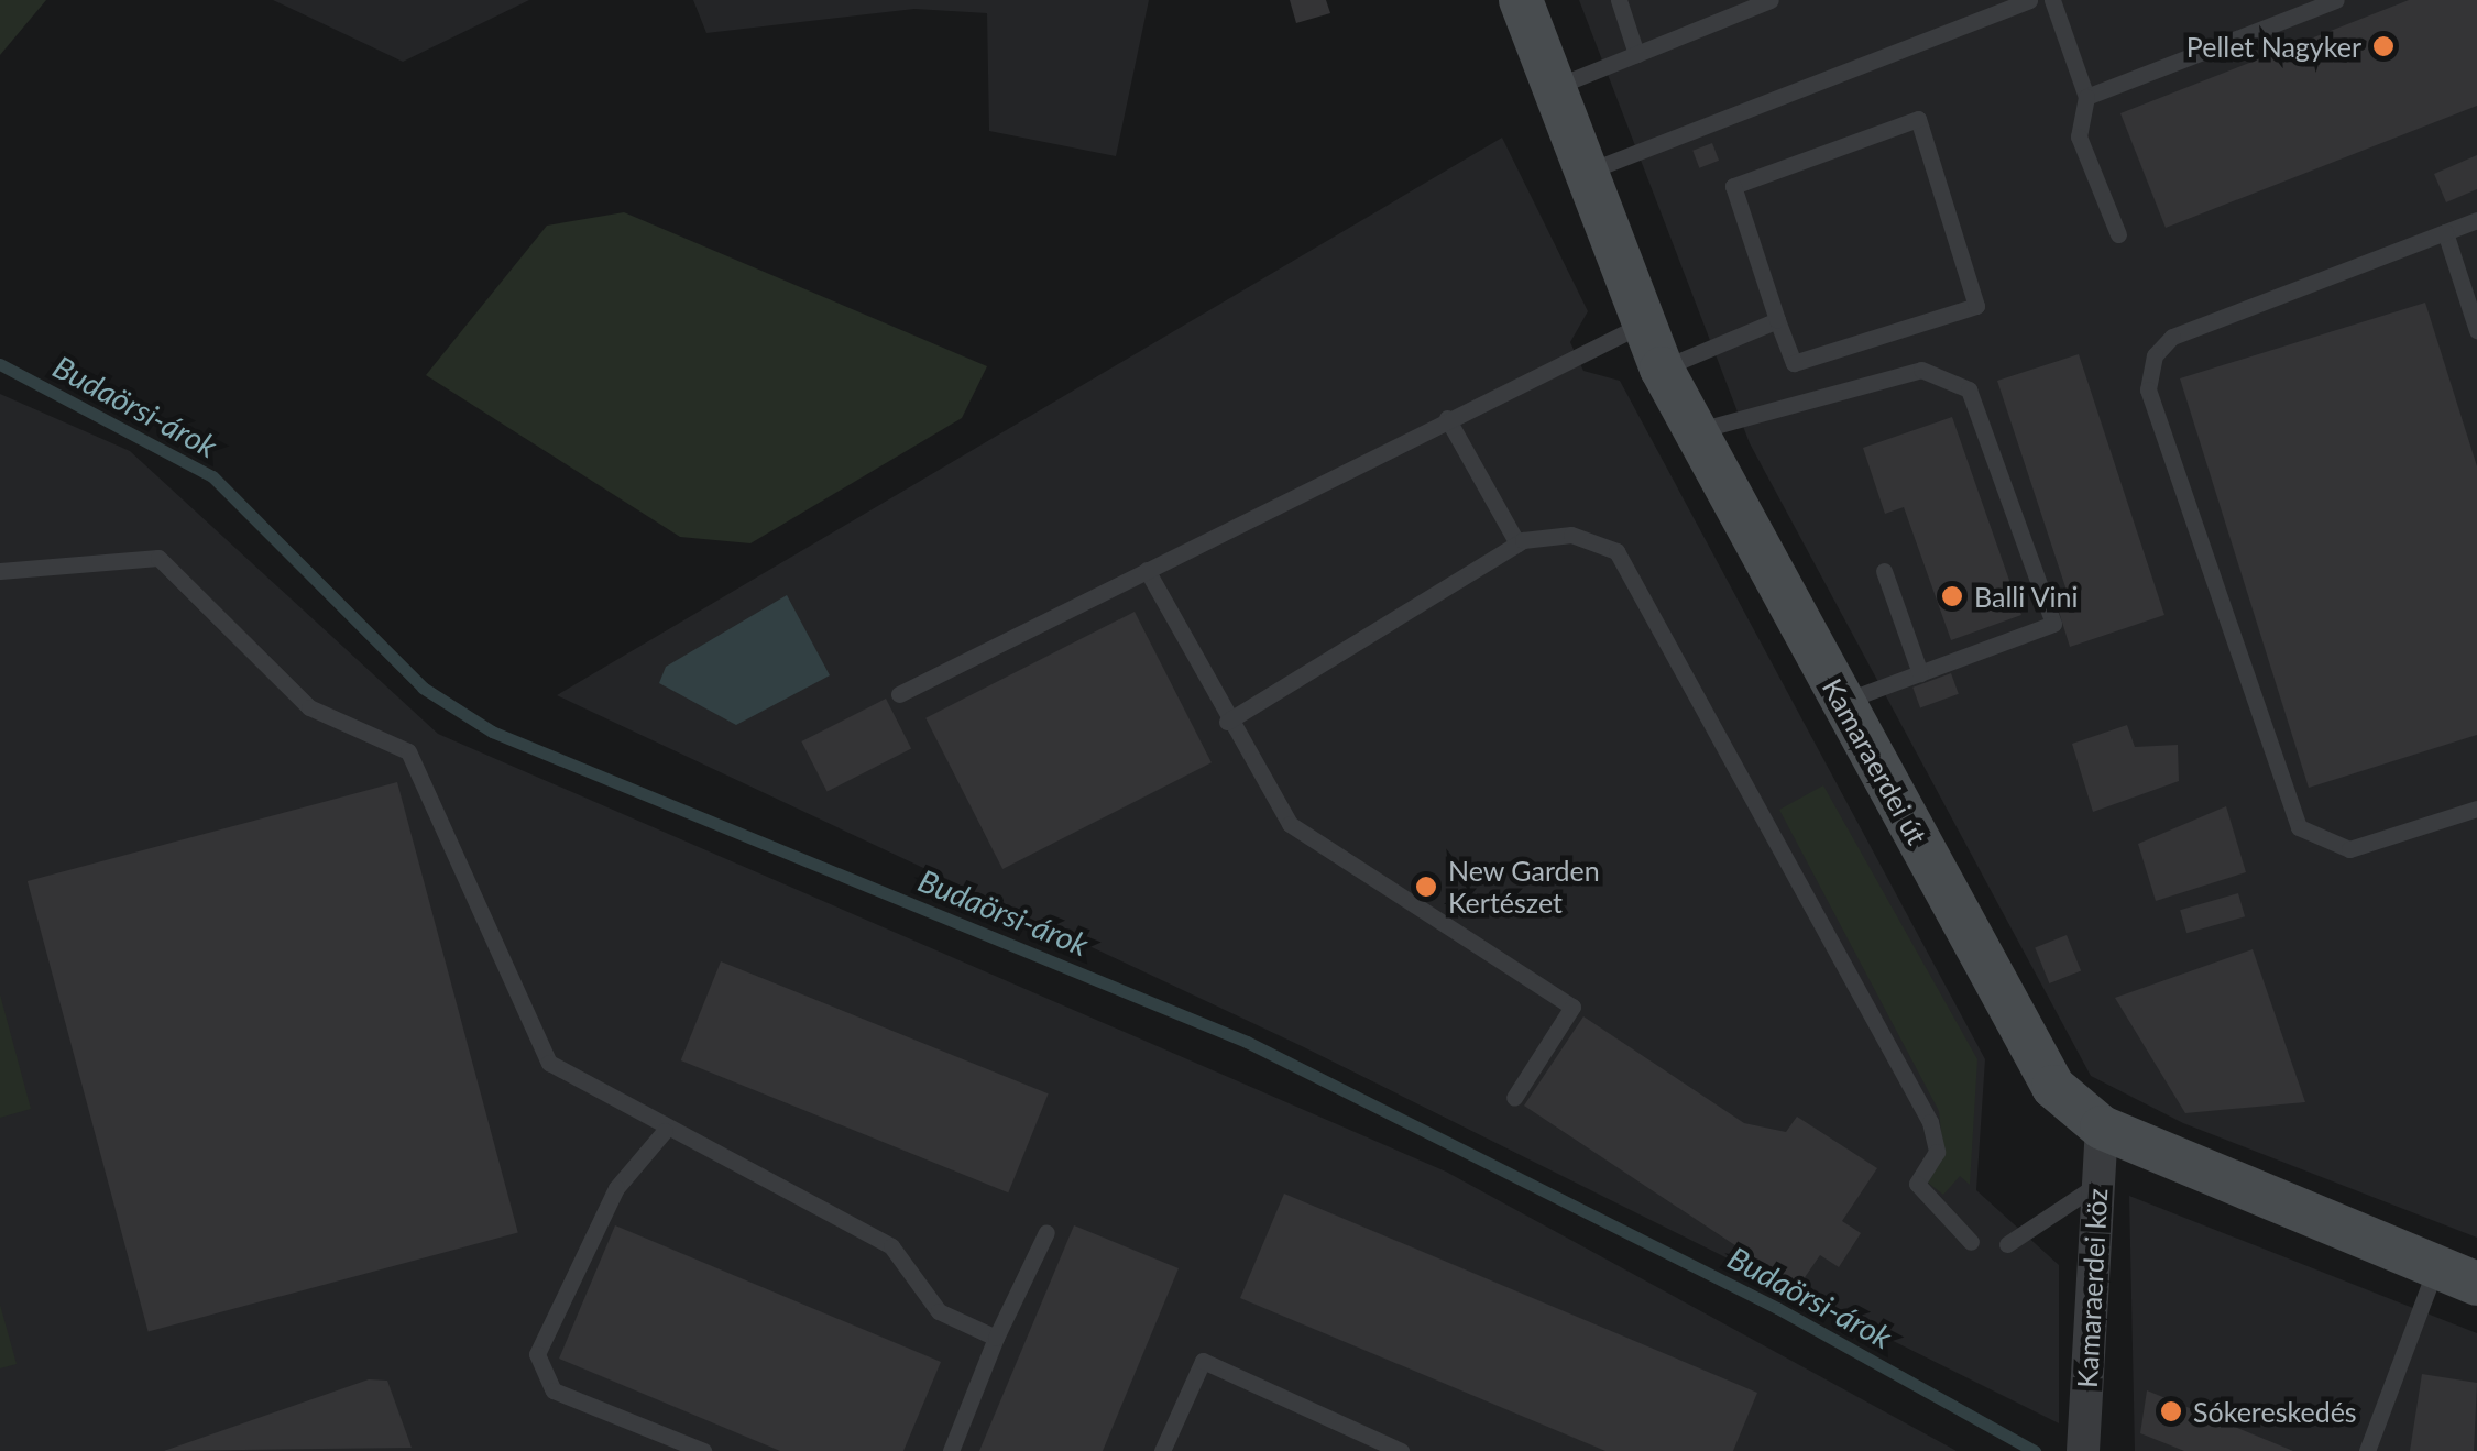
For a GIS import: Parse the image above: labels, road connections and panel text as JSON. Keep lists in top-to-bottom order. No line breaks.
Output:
{"streets":{"street":["Kamaraerdei út","Kamaraerdei köz"]},"crossings":[["Kamaraerdei út","Kamaraerdei köz"]],"water":["Budaörsi-árok"],"places":["Pellet Nagyker","Balli Vini","New Garden Kertészet","Sókereskedés"]}
